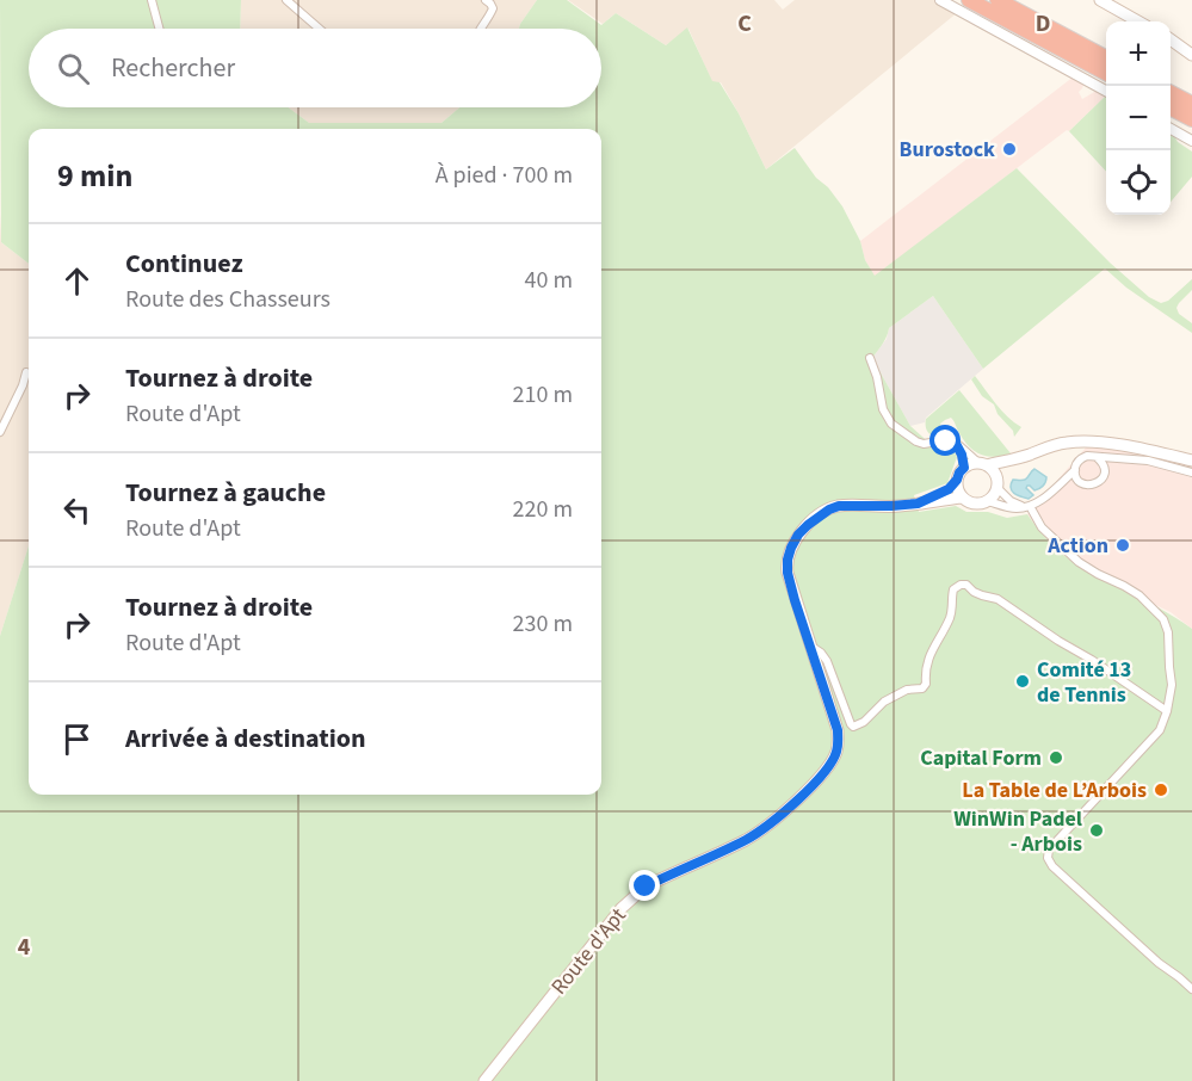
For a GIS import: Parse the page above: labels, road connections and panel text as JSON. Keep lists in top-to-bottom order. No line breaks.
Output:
{"streets":{"main road":["Route d'Apt"]},"places":["Burostock","Action","Comité 13 de Tennis","Capital Form","La Table de L’Arbois","WinWin Padel - Arbois"],"page":{"map_buttons":["+","−"],"search":"Rechercher","heading":["9 min","À pied · 700 m"],"list":[["Continuez","Route des Chasseurs","40 m"],["Tournez à droite","Route d'Apt","210 m"],["Tournez à gauche","Route d'Apt","220 m"],["Tournez à droite","Route d'Apt","230 m"],"Arrivée à destination"]},"grid":{"columns":["C","D"],"rows":["4"]}}
